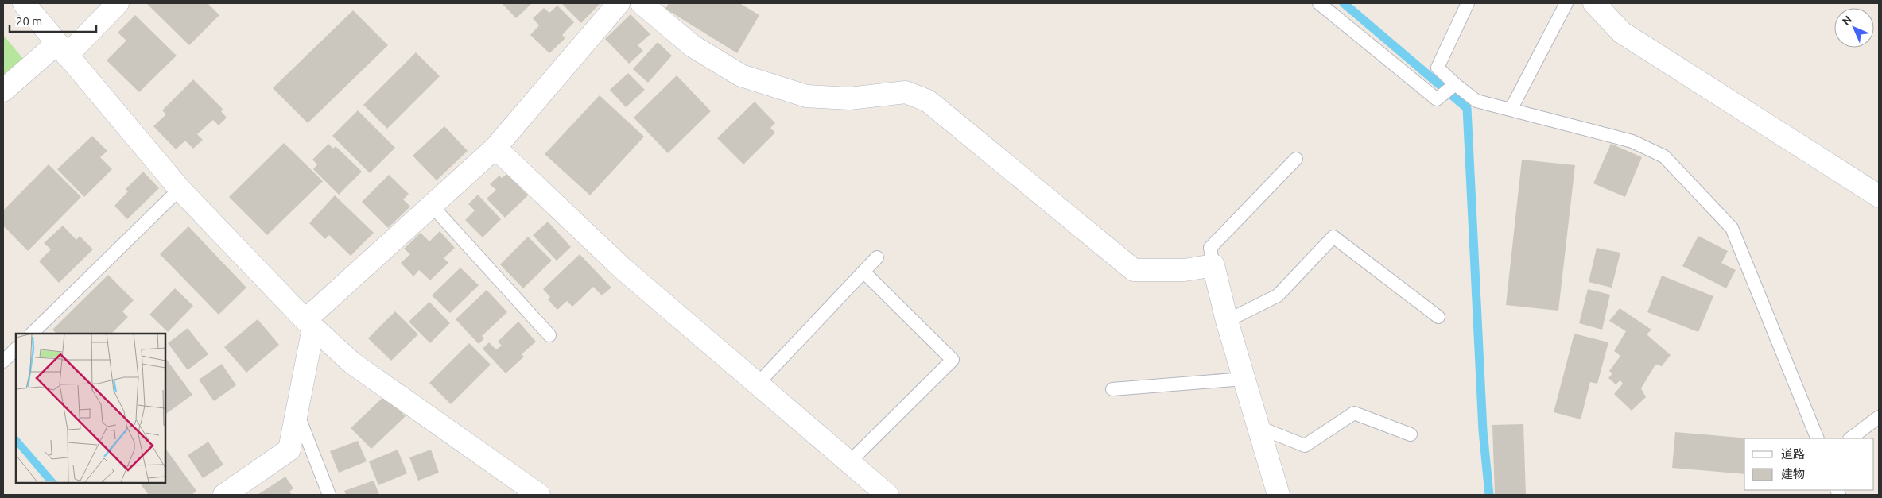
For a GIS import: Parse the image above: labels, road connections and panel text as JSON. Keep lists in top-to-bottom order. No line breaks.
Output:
{"legend":["道路","建物"],"scale_bar":"20 m","north":"top left"}
